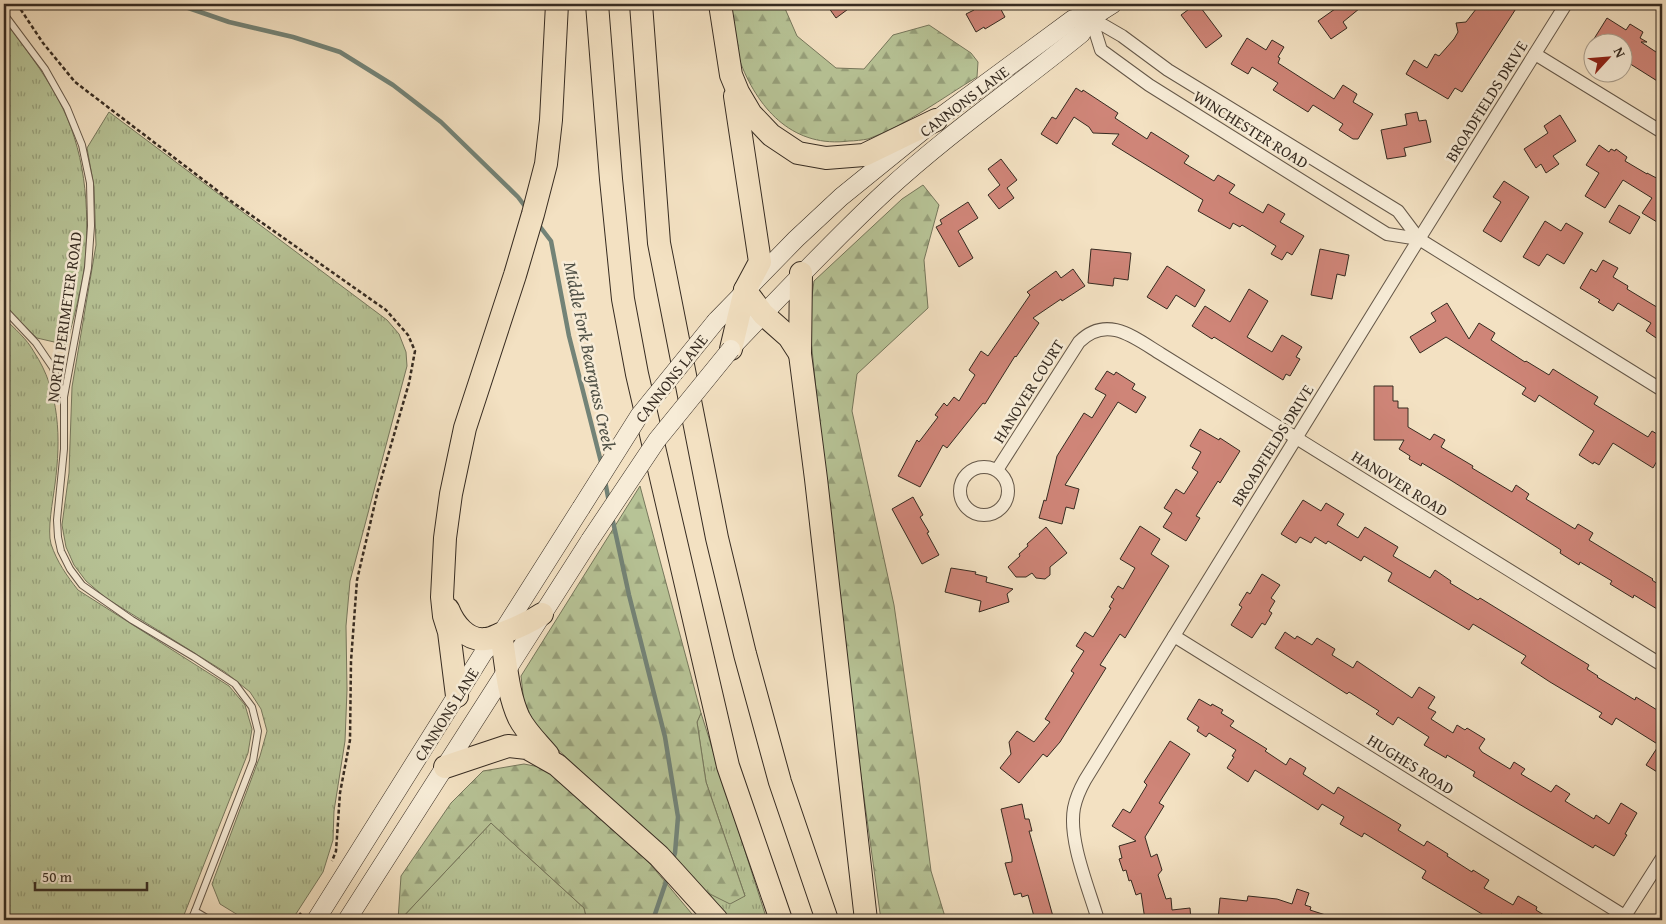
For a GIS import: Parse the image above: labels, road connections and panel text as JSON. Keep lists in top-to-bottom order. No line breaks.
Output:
{"streets":{"main road":["CANNONS LANE"],"street":["BROADFIELDS DRIVE","WINCHESTER ROAD","HANOVER COURT","HANOVER ROAD","HUGHES ROAD"],"lane":["NORTH PERIMETER ROAD"]},"crossings":[["CANNONS LANE","WINCHESTER ROAD"],["BROADFIELDS DRIVE","WINCHESTER ROAD"],["BROADFIELDS DRIVE","HANOVER ROAD"],["BROADFIELDS DRIVE","HUGHES ROAD"],["HANOVER COURT","HANOVER ROAD"]],"water":["Middle Fork Beargrass Creek"],"scale_bar":"50 m","north":"top right"}
